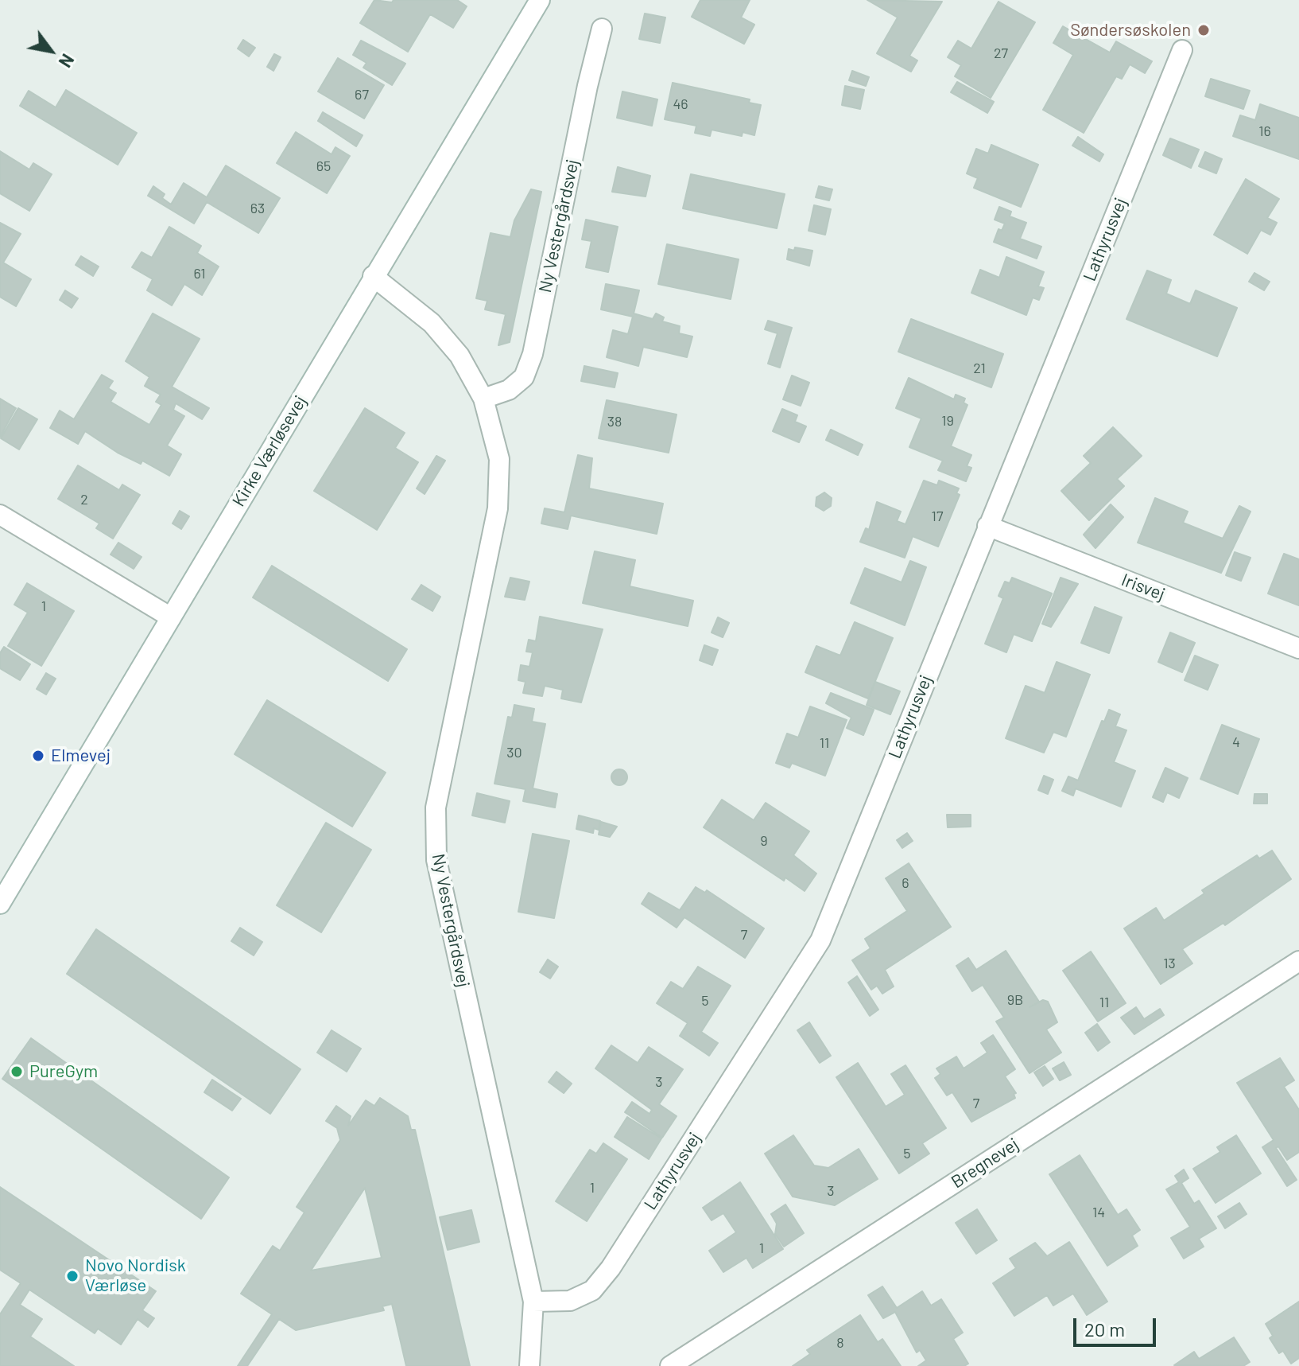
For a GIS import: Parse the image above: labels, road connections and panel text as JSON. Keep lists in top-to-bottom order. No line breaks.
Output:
{"streets":{"street":["Ny Vestergårdsvej","Lathyrusvej","Kirke Værløsevej","Irisvej","Bregnevej"]},"crossings":[["Ny Vestergårdsvej","Lathyrusvej"],["Ny Vestergårdsvej","Kirke Værløsevej"],["Lathyrusvej","Irisvej"]],"places":["Søndersøskolen","Elmevej","PureGym","Novo Nordisk Værløse"],"house_numbers":["27","67","46","16","65","63","61","21","19","38","2","17","1","4","11","30","9","6","7","13","9B","5","11","3","7","5","1","3","14","1","8"],"scale_bar":"20 m","north":"bottom right"}
